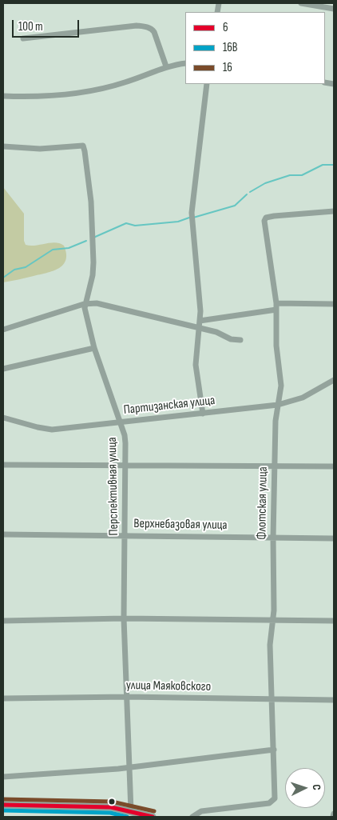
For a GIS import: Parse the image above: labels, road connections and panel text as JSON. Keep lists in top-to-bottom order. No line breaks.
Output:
{"streets":{"street":["Партизанская улица","Перспективная улица","Флотская улица","Верхнебазовая улица","улица Маяковского"]},"crossings":[["Партизанская улица","Перспективная улица"],["Партизанская улица","Флотская улица"],["Перспективная улица","Верхнебазовая улица"],["Перспективная улица","улица Маяковского"],["Флотская улица","Верхнебазовая улица"],["Флотская улица","улица Маяковского"]],"lines":["transit line 16","transit line 6","transit line 16В"],"legend":["6","16В","16"],"scale_bar":"100 m","north":"right"}
